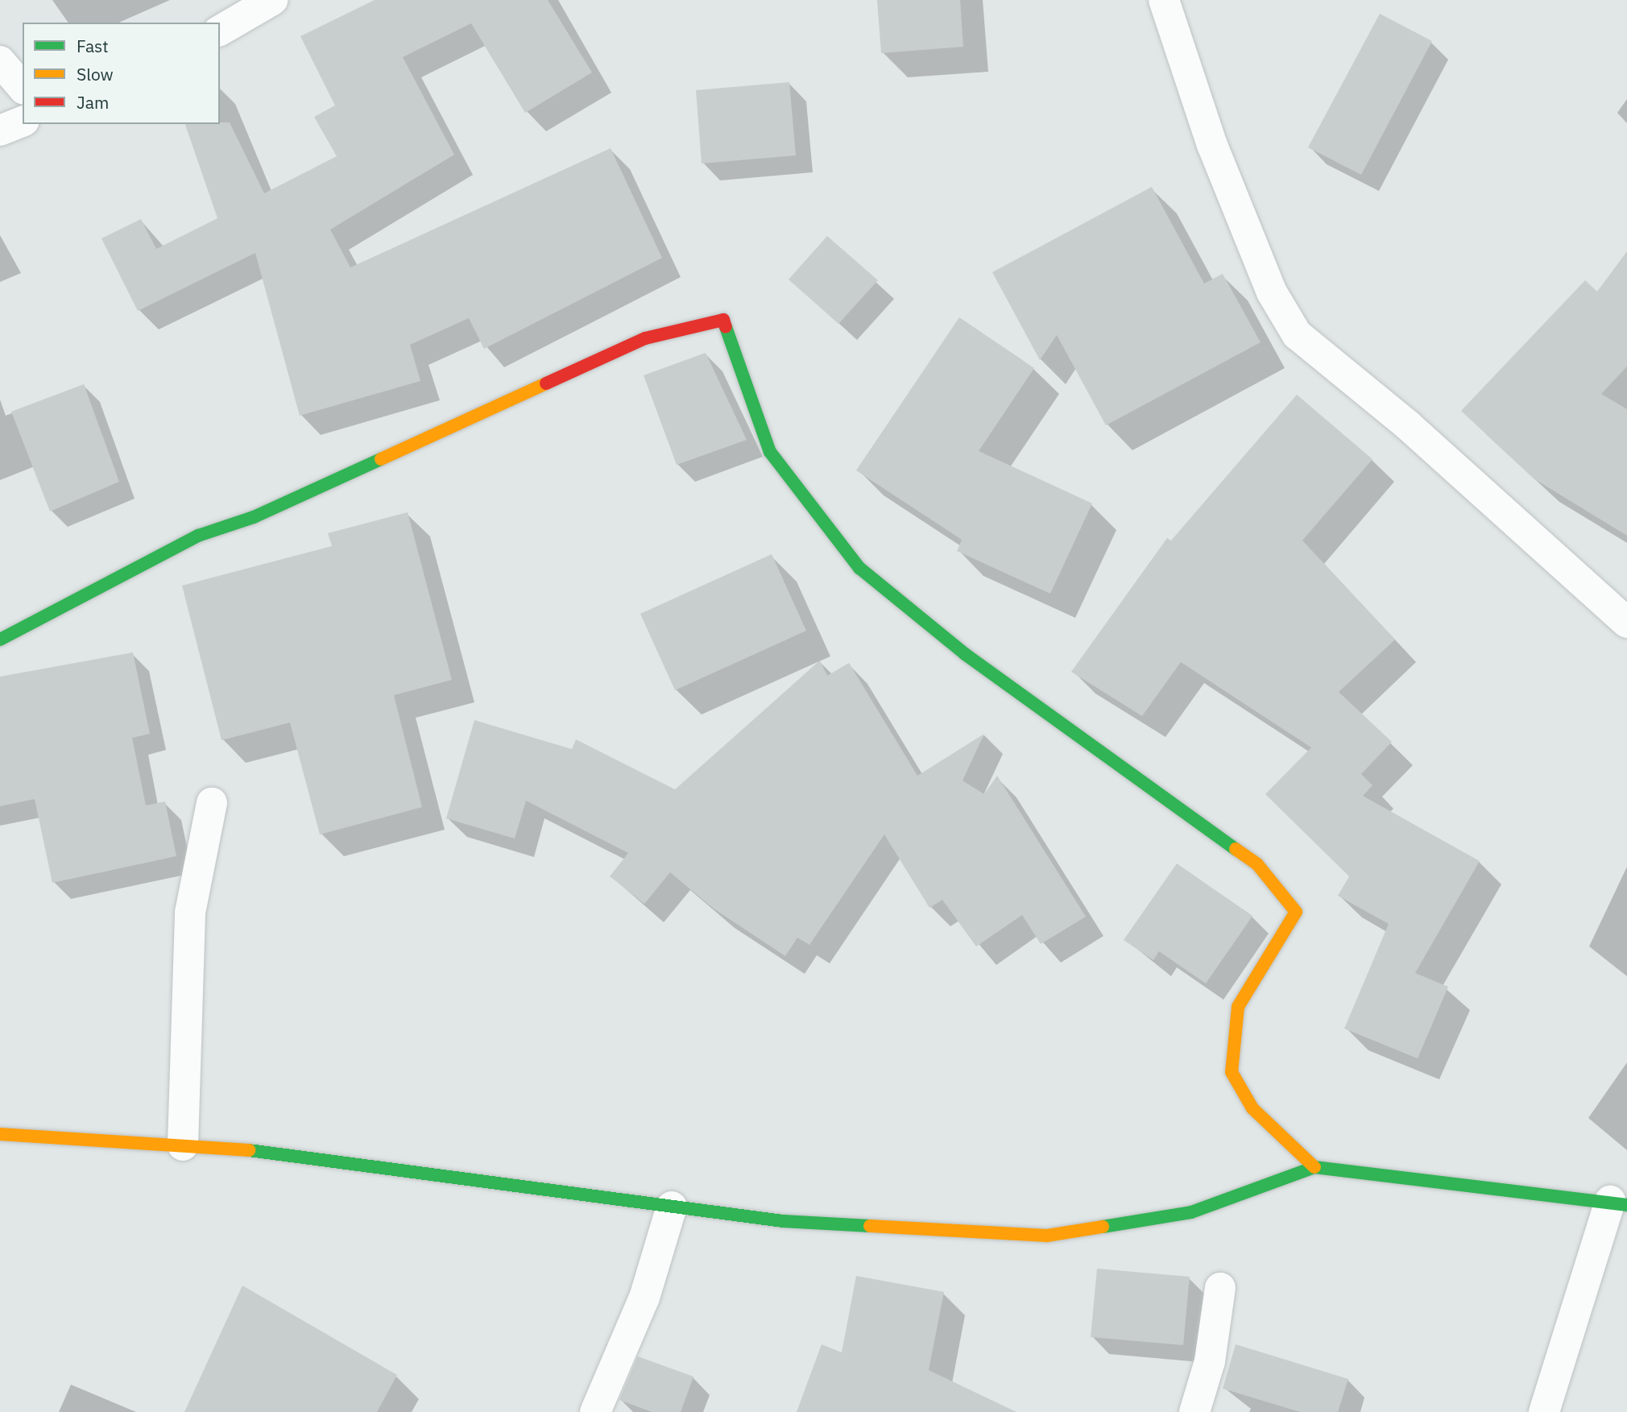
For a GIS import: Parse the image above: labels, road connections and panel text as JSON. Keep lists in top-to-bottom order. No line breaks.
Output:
{"legend":["Fast","Slow","Jam"]}
